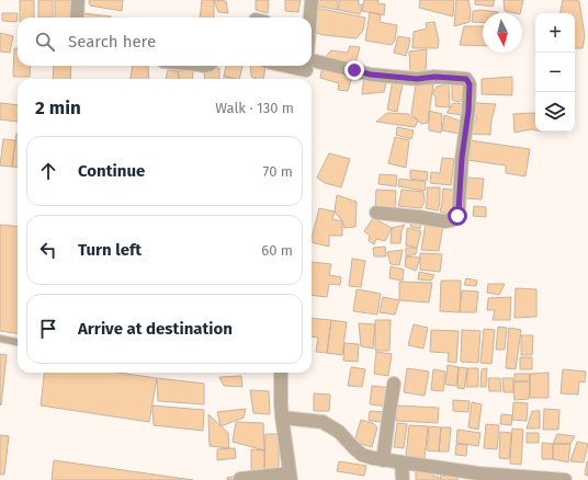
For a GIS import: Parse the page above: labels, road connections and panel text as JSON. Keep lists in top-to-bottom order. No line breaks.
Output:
{"north":"bottom","page":{"map_buttons":["+","−"],"search":"Search here","heading":["2 min","Walk · 130 m"],"list":[["Continue","70 m"],["Turn left","60 m"],"Arrive at destination"]}}
